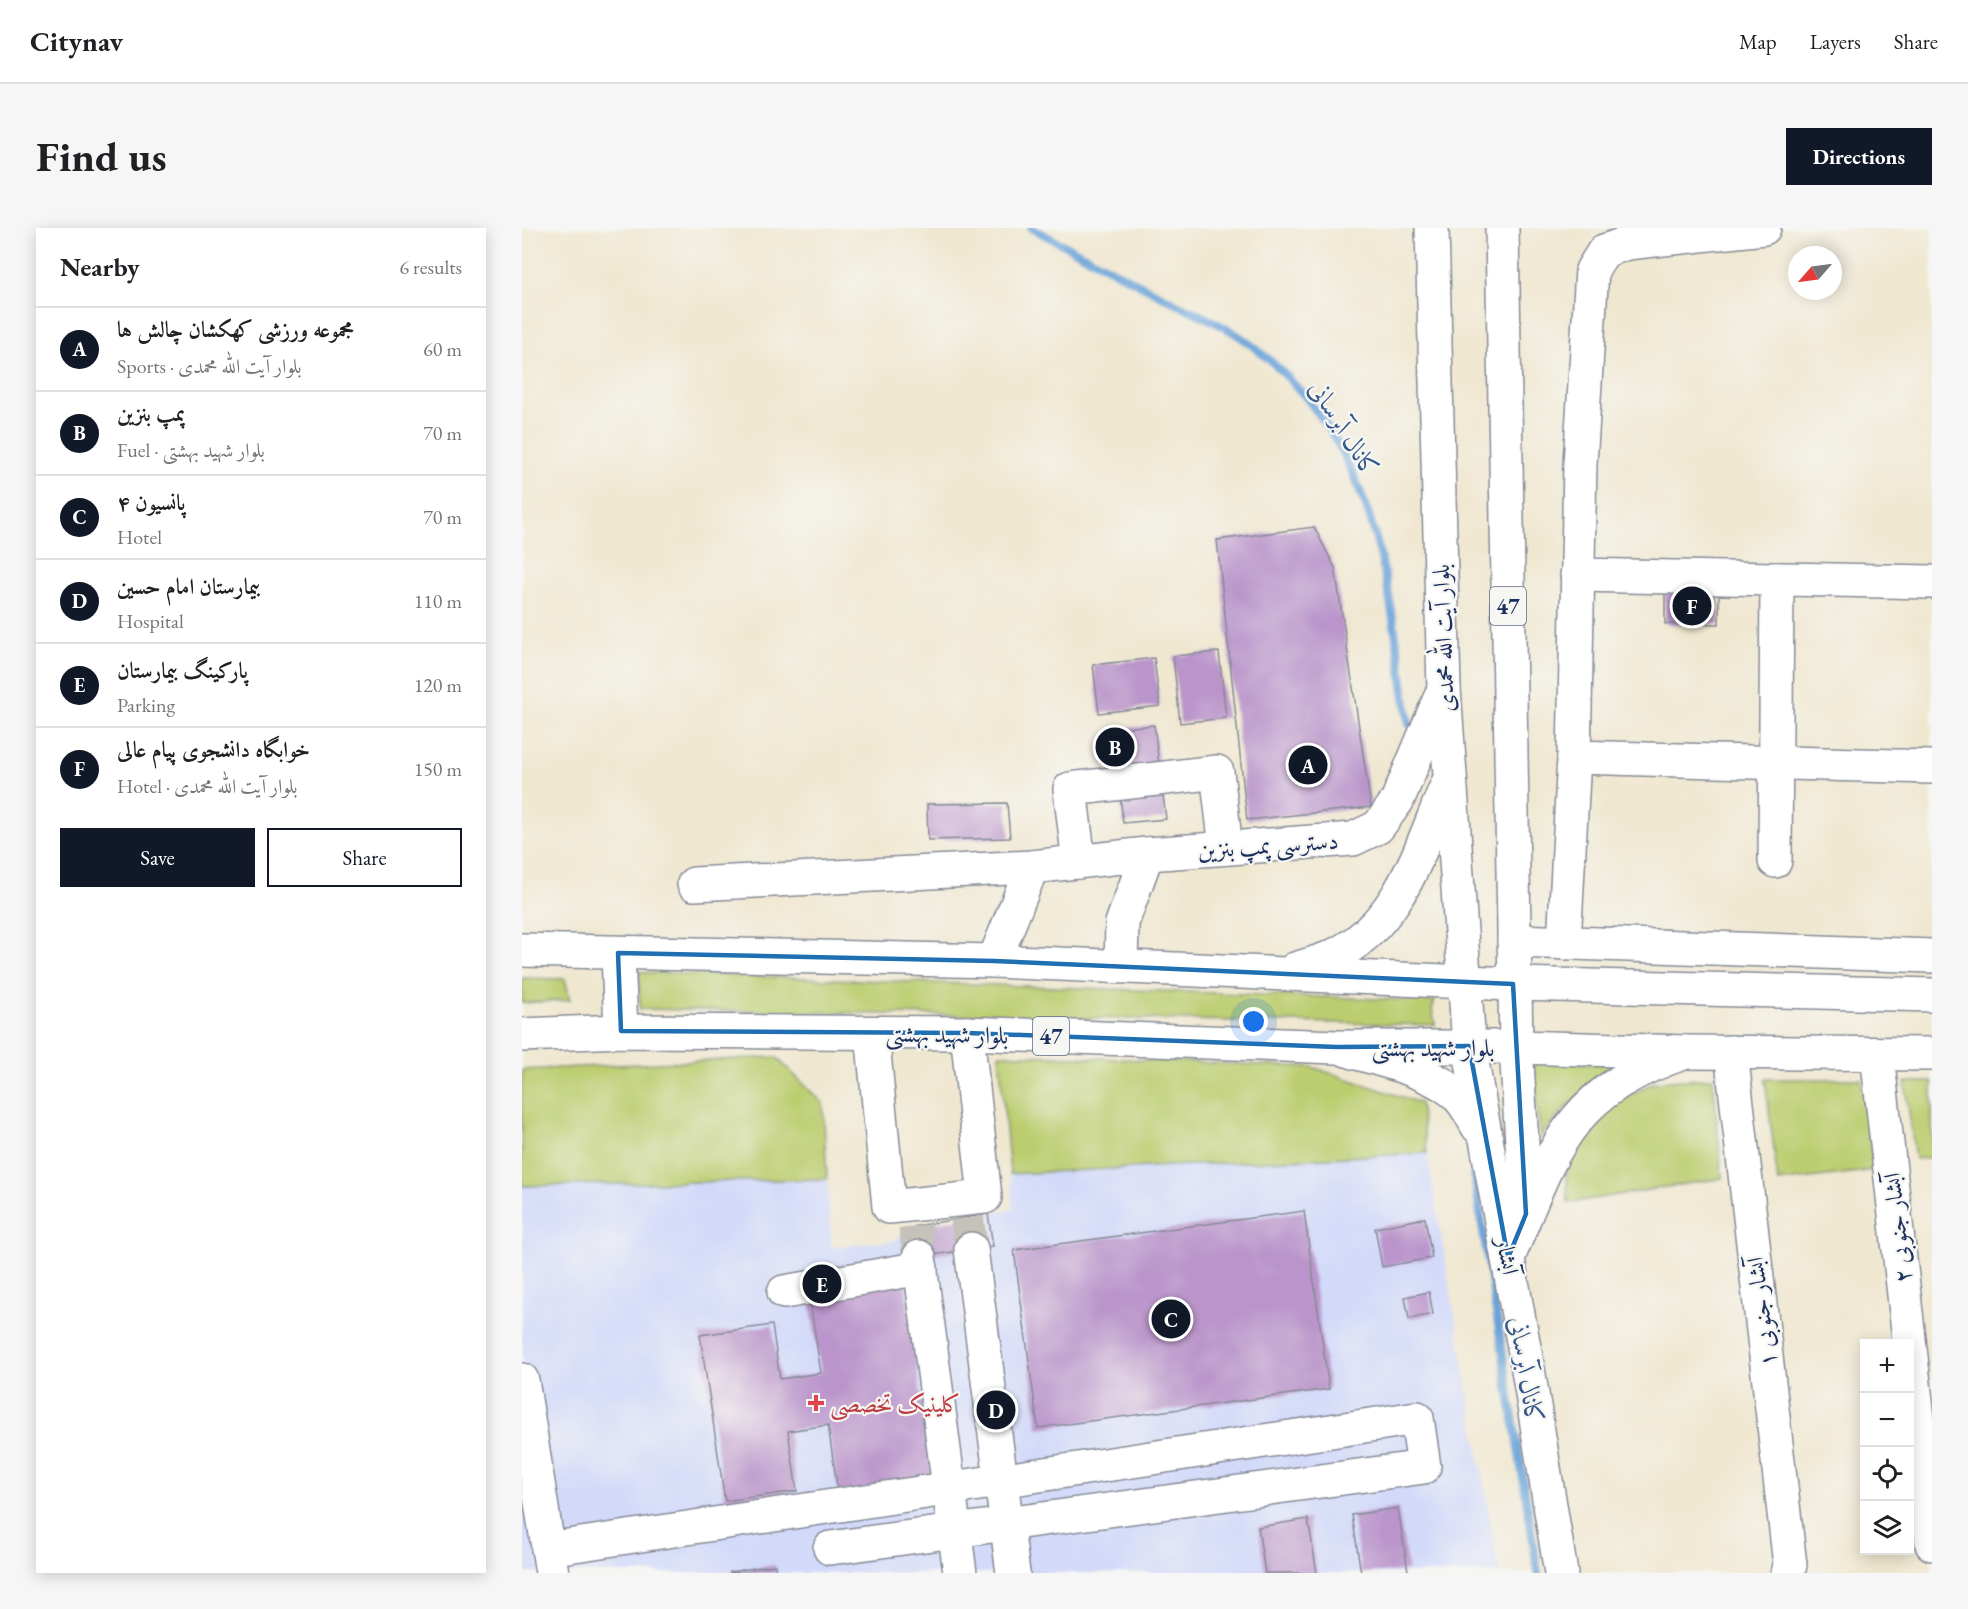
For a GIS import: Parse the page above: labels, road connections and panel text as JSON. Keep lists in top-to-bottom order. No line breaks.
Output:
{"streets":{"main road":["47","بلوار آیت الله محمدی","دسترسی پمپ بنزین","بلوار شهید بهشتی","آبشار جنوبی ۲","آبشار","آبشار جنوبی ۱"]},"crossings":[["47","بلوار شهید بهشتی"],["بلوار آیت الله محمدی","دسترسی پمپ بنزین"],["بلوار آیت الله محمدی","بلوار شهید بهشتی"],["بلوار آیت الله محمدی","آبشار"],["بلوار شهید بهشتی","آبشار جنوبی ۲"],["بلوار شهید بهشتی","آبشار"],["بلوار شهید بهشتی","آبشار جنوبی ۱"]],"water":["کانال آبرسانی"],"places":{"health":["کلینیک تخصصی"]},"north":"bottom left","page":{"header":"Citynav","nav":["Map","Layers","Share"],"buttons":["Directions",["Save","Share"]],"title":"Find us","heading":["Nearby","6 results"],"list":[{"mark":"A","name":"مجموعه ورزشی کهکشان چالش ها","note":"Sports · بلوار آیت الله محمدی","value":"60 m"},{"mark":"B","name":"پمپ بنزین","note":"Fuel · بلوار شهید بهشتی","value":"70 m"},{"mark":"C","name":"پانسیون ۴","note":"Hotel","value":"70 m"},{"mark":"D","name":"بیمارستان امام حسین","note":"Hospital","value":"110 m"},{"mark":"E","name":"پارکینگ بیمارستان","note":"Parking","value":"120 m"},{"mark":"F","name":"خوابگاه دانشجوی پیام عالی","note":"Hotel · بلوار آیت الله محمدی","value":"150 m"}],"pins":["F","B","A","E","C","D"],"map_buttons":["+","−"]}}
